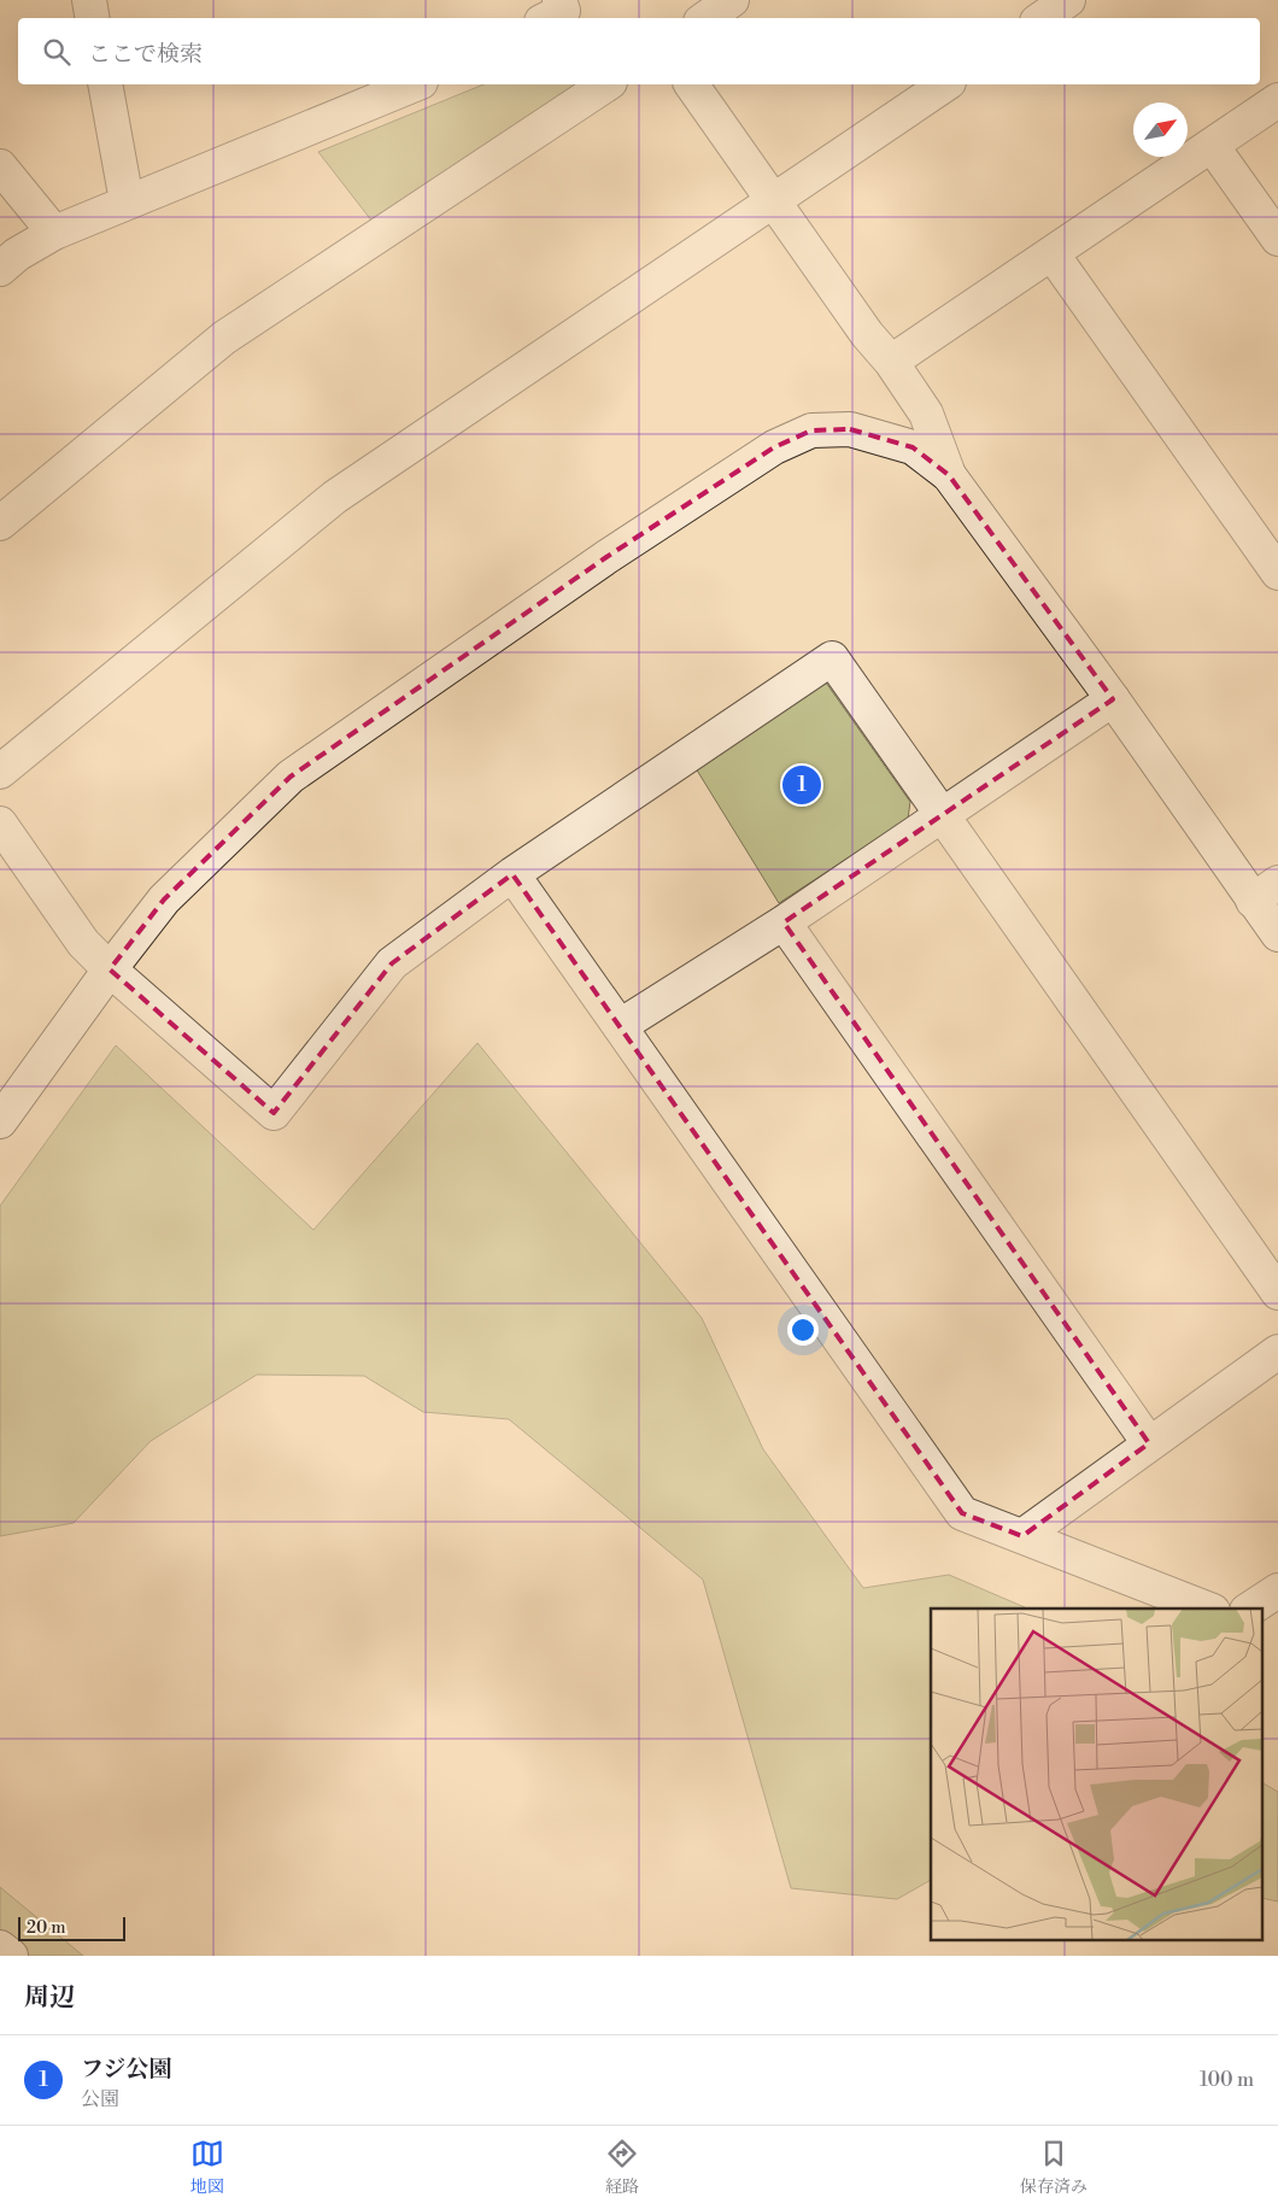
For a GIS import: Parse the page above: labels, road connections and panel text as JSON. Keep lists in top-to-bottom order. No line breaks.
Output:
{"scale_bar":"20 m","north":"top right","page":{"search":"ここで検索","pins":"1","scale":"20 m","heading":"周辺","list":[{"mark":"1","name":"フジ公園","note":"公園","value":"100 m"}],"nav":["地図","経路","保存済み"]}}
